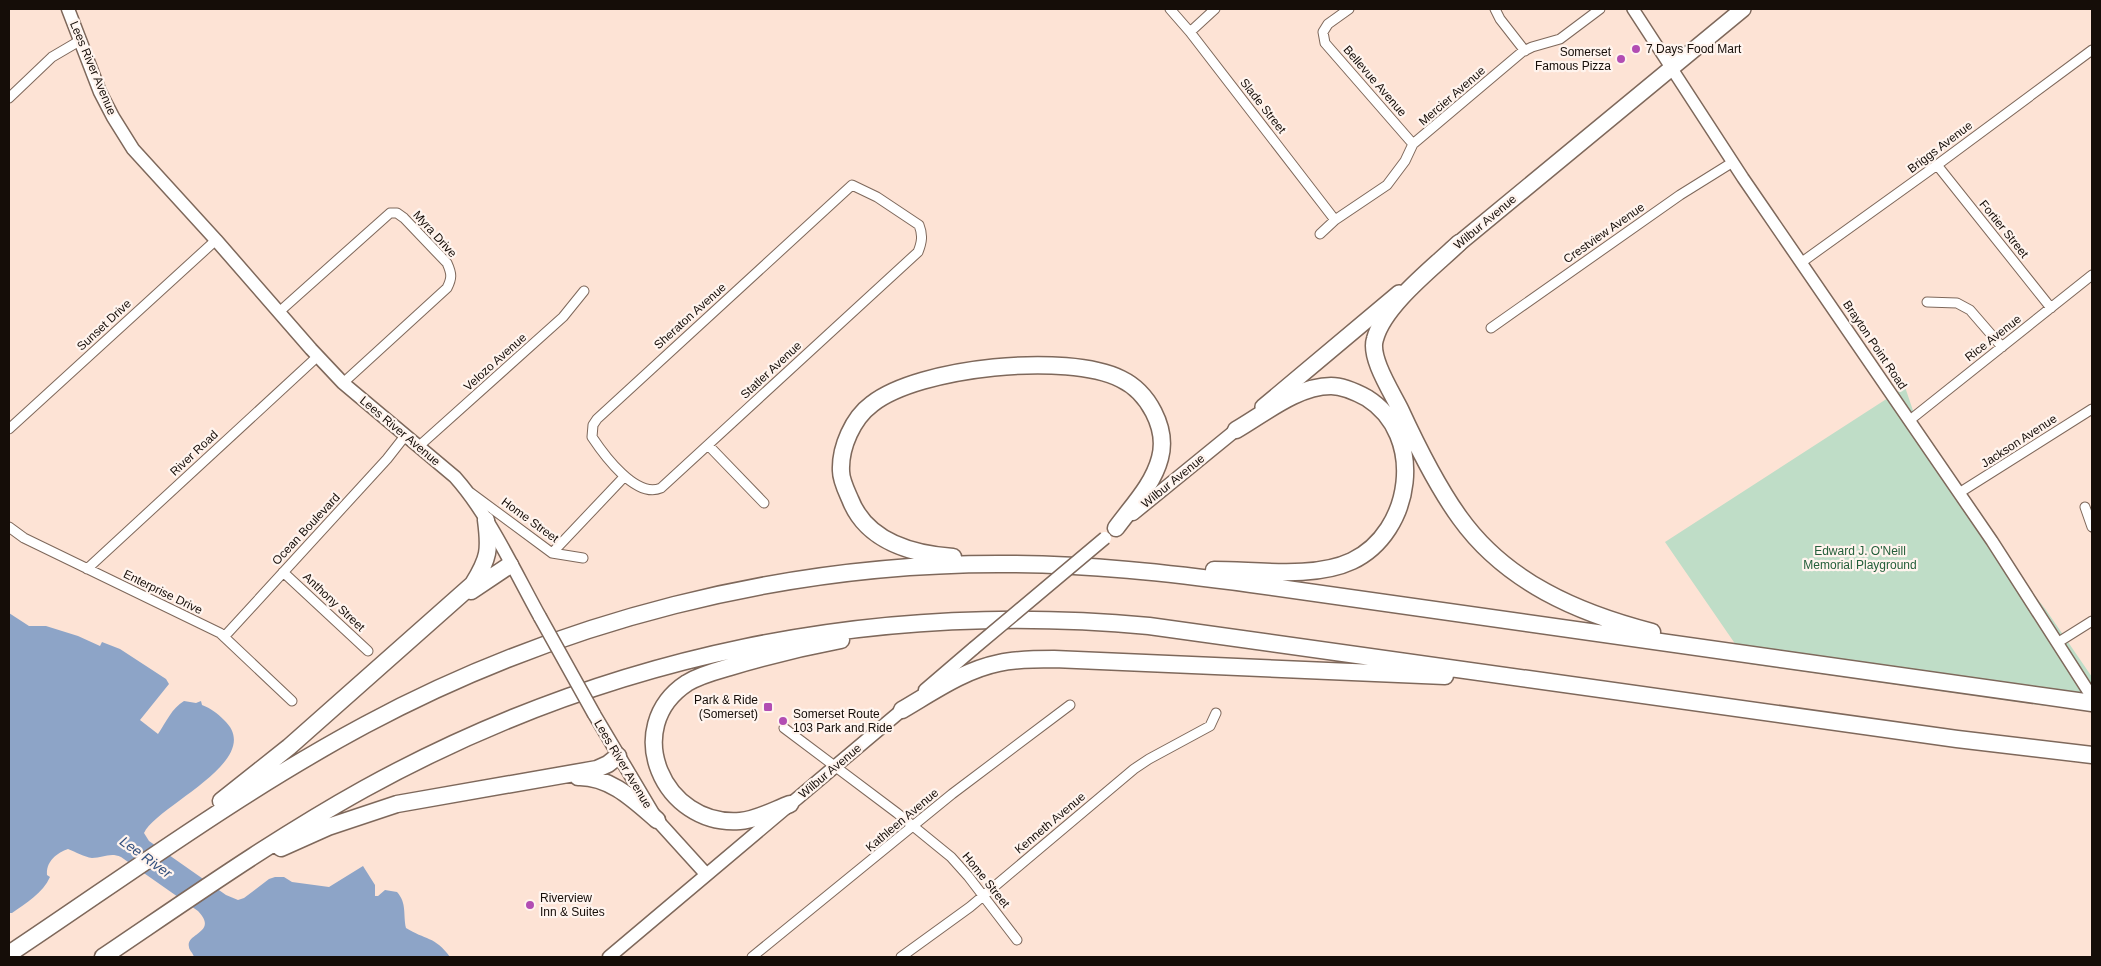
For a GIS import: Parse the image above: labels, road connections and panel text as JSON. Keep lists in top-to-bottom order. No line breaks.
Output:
{"streets":{"main road":["Lees River Avenue","Wilbur Avenue"],"street":["Bellevue Avenue","Mercier Avenue","Slade Street","Briggs Avenue","Fortier Street","Crestview Avenue","Myra Drive","Sheraton Avenue","Sunset Drive","Rice Avenue","Brayton Point Road","Velozo Avenue","Statler Avenue","Jackson Avenue","River Road","Home Street","Ocean Boulevard","Enterprise Drive","Anthony Street","Kathleen Avenue","Kenneth Avenue"]},"crossings":[["Lees River Avenue","Wilbur Avenue"],["Lees River Avenue","Myra Drive"],["Lees River Avenue","Sunset Drive"],["Lees River Avenue","Velozo Avenue"],["Lees River Avenue","River Road"],["Lees River Avenue","Home Street"],["Lees River Avenue","Ocean Boulevard"],["Bellevue Avenue","Mercier Avenue"],["Mercier Avenue","Slade Street"],["Briggs Avenue","Fortier Street"],["Briggs Avenue","Brayton Point Road"],["Wilbur Avenue","Brayton Point Road"],["Wilbur Avenue","Home Street"],["Fortier Street","Rice Avenue"],["Crestview Avenue","Brayton Point Road"],["Sheraton Avenue","Statler Avenue"],["Rice Avenue","Brayton Point Road"],["Brayton Point Road","Jackson Avenue"],["River Road","Enterprise Drive"],["Home Street","Kathleen Avenue"],["Home Street","Kenneth Avenue"],["Ocean Boulevard","Enterprise Drive"],["Ocean Boulevard","Anthony Street"]],"water":["Lee River"],"parks":["Edward J. O'Neill Memorial Playground"],"places":{"other":["7 Days Food Mart","Somerset Famous Pizza","Somerset Route 103 Park and Ride","Riverview Inn & Suites"],"transit":["Park & Ride (Somerset)"]}}
